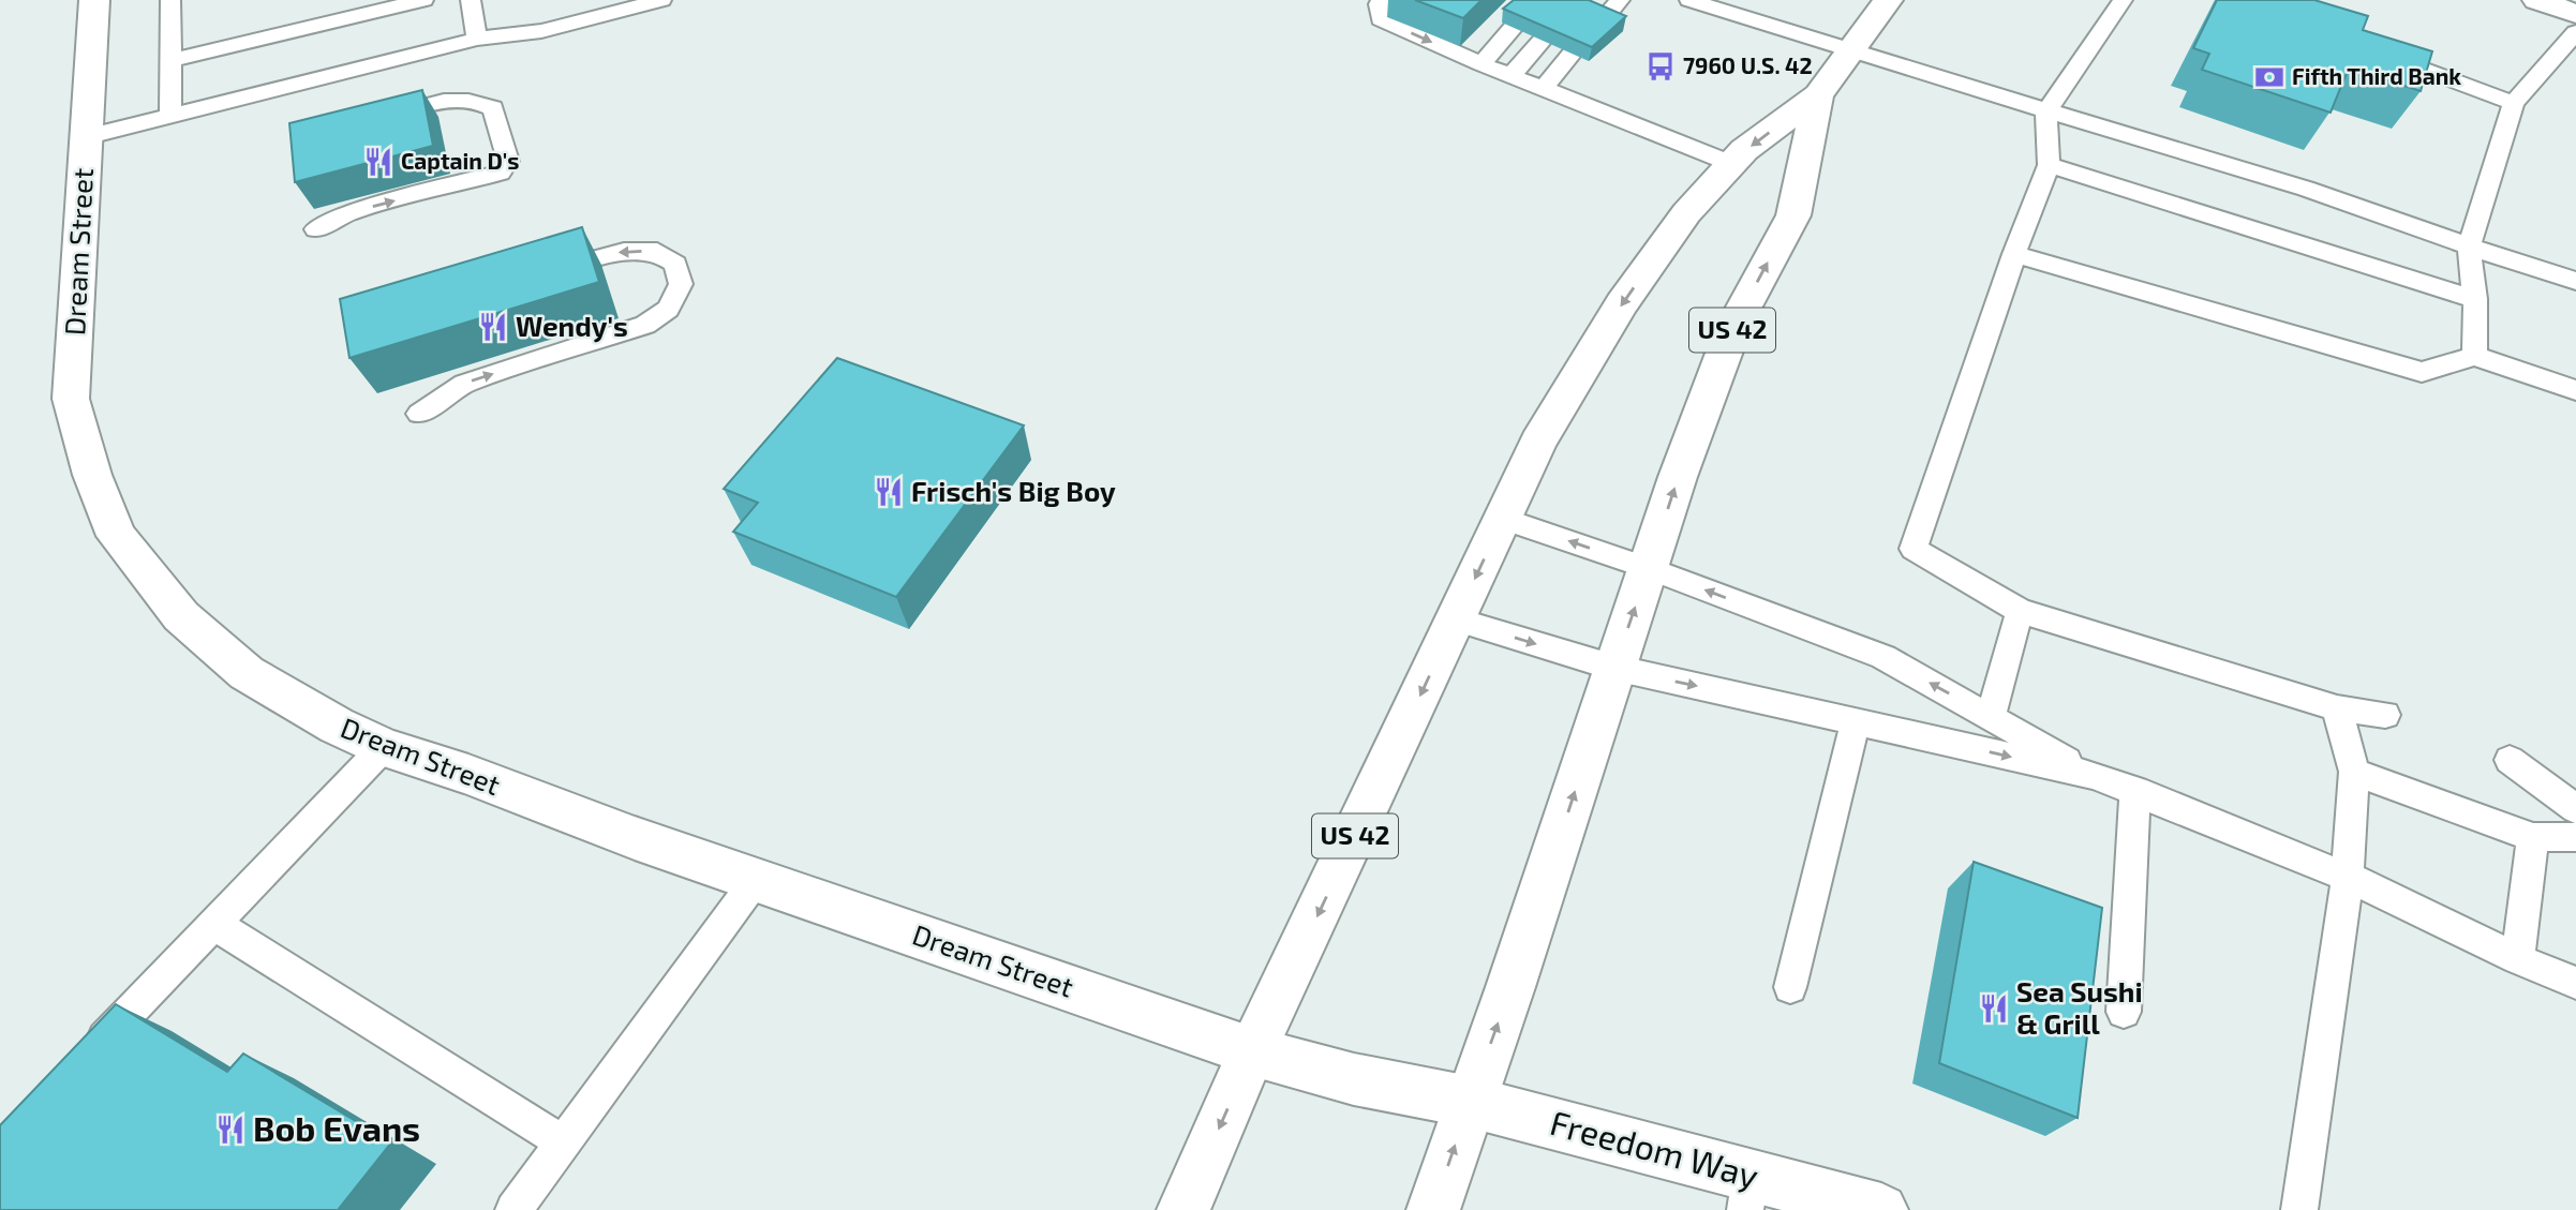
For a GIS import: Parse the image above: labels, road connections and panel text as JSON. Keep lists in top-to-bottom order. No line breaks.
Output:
{"streets":{"main road":["Dream Street","US 42","Freedom Way"]},"crossings":[["Dream Street","US 42"],["Dream Street","Freedom Way"],["US 42","Freedom Way"]],"places":{"bus stop":["7960 U.S. 42"],"bank":["Fifth Third Bank"],"restaurant":["Captain D's","Wendy's","Frisch's Big Boy","Sea Sushi & Grill","Bob Evans"]}}
